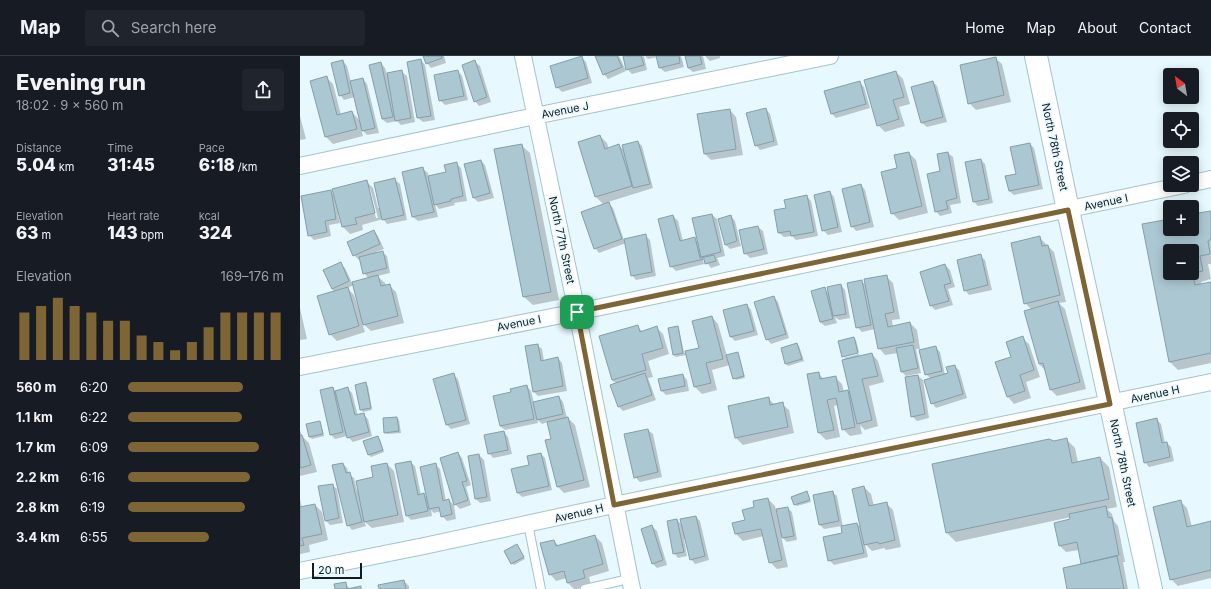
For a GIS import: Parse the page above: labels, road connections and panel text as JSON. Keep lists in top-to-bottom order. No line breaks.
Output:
{"streets":{"street":["Avenue J","North 78th Street","Avenue I","North 77th Street","Avenue H"]},"crossings":[["Avenue J","North 77th Street"],["North 78th Street","Avenue I"],["North 78th Street","Avenue H"],["Avenue I","North 77th Street"],["North 77th Street","Avenue H"]],"scale_bar":"20 m","north":"top left","page":{"header":"Map","search":"Search here","nav":["Home","Map","About","Contact"],"heading":["Evening run","18:02 · 9 × 560 m"],"map_buttons":["+","−"],"stats":[["Distance","5.04 km"],["Time","31:45"],["Pace","6:18 /km"],["Elevation","63 m"],["Heart rate","143 bpm"],["kcal","324"]],"chart":["Elevation","169–176 m"],"list":[{"name":"560 m","note":"6:20"},{"name":"1.1 km","note":"6:22"},{"name":"1.7 km","note":"6:09"},{"name":"2.2 km","note":"6:16"},{"name":"2.8 km","note":"6:19"},{"name":"3.4 km","note":"6:55"}],"scale":"20 m"}}
